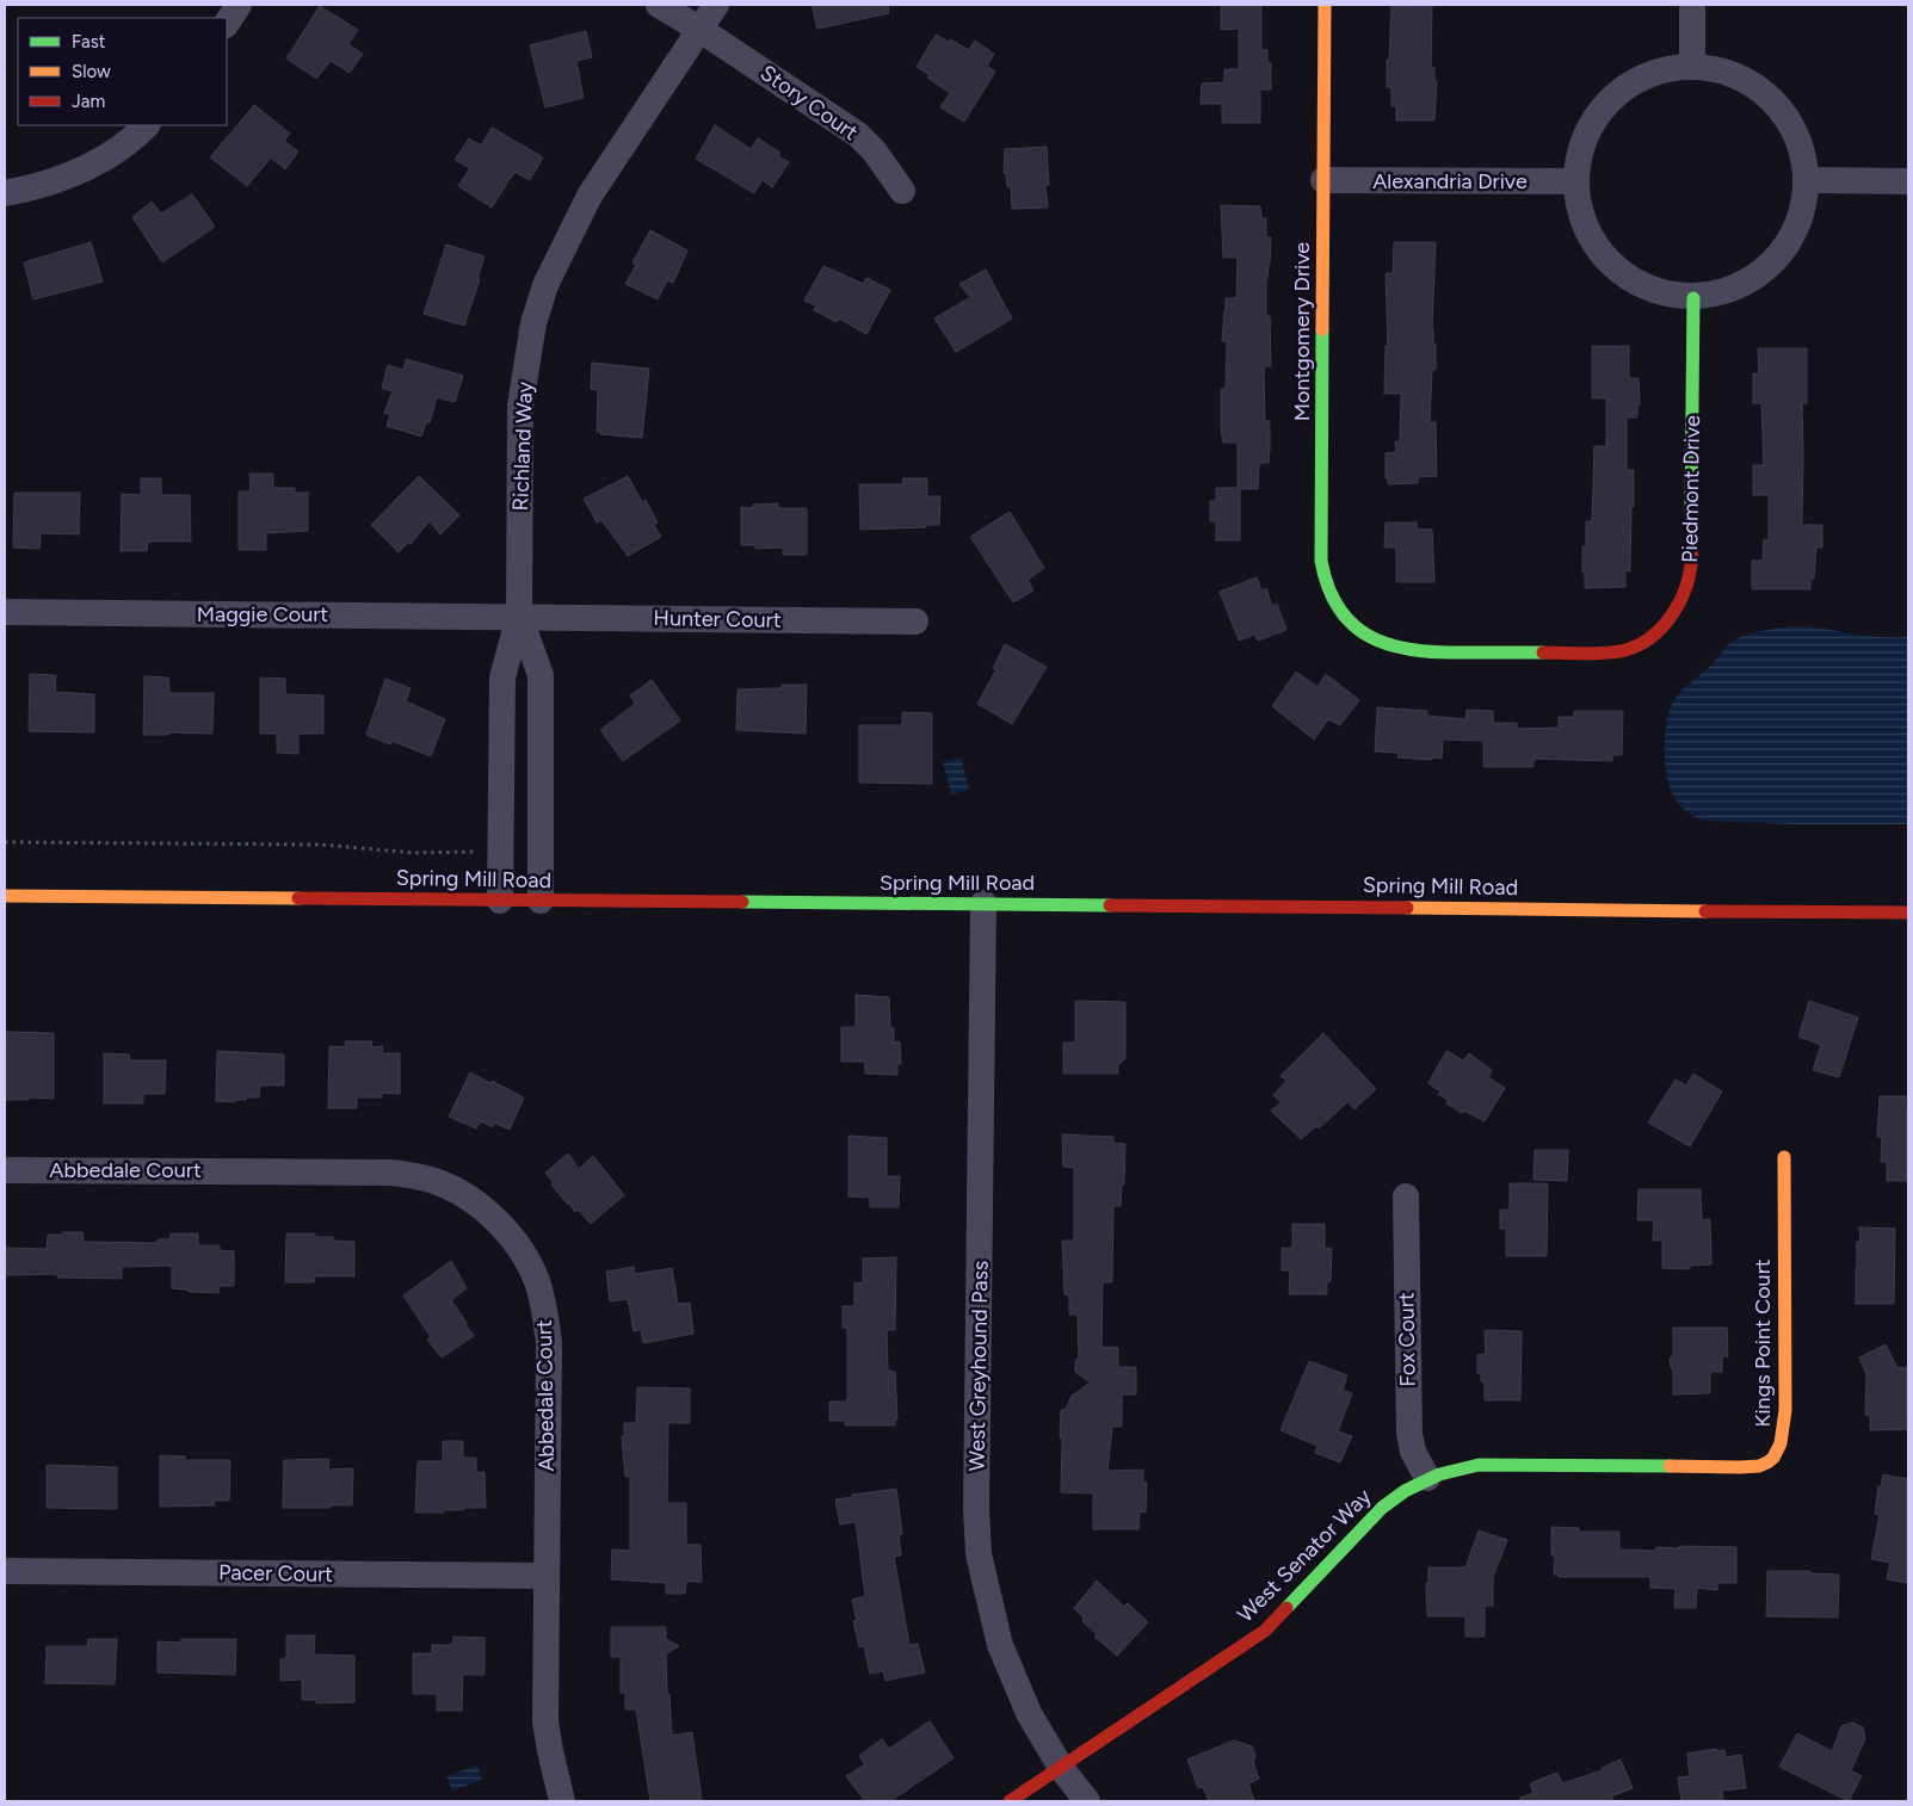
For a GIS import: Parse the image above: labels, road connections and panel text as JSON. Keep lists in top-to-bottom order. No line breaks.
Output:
{"streets":{"street":["Story Court","Alexandria Drive","Montgomery Drive","Richland Way","Piedmont Drive","Maggie Court","Hunter Court","Spring Mill Road","Abbedale Court","Fox Court","Kings Point Court","West Greyhound Pass","West Senator Way","Pacer Court"]},"crossings":[["Story Court","Richland Way"],["Alexandria Drive","Montgomery Drive"],["Montgomery Drive","Piedmont Drive"],["Richland Way","Maggie Court"],["Richland Way","Hunter Court"],["Richland Way","Spring Mill Road"],["Maggie Court","Hunter Court"],["Spring Mill Road","West Greyhound Pass"],["Abbedale Court","Pacer Court"],["Fox Court","West Senator Way"],["Kings Point Court","West Senator Way"],["West Greyhound Pass","West Senator Way"]],"legend":["Fast","Slow","Jam"]}
